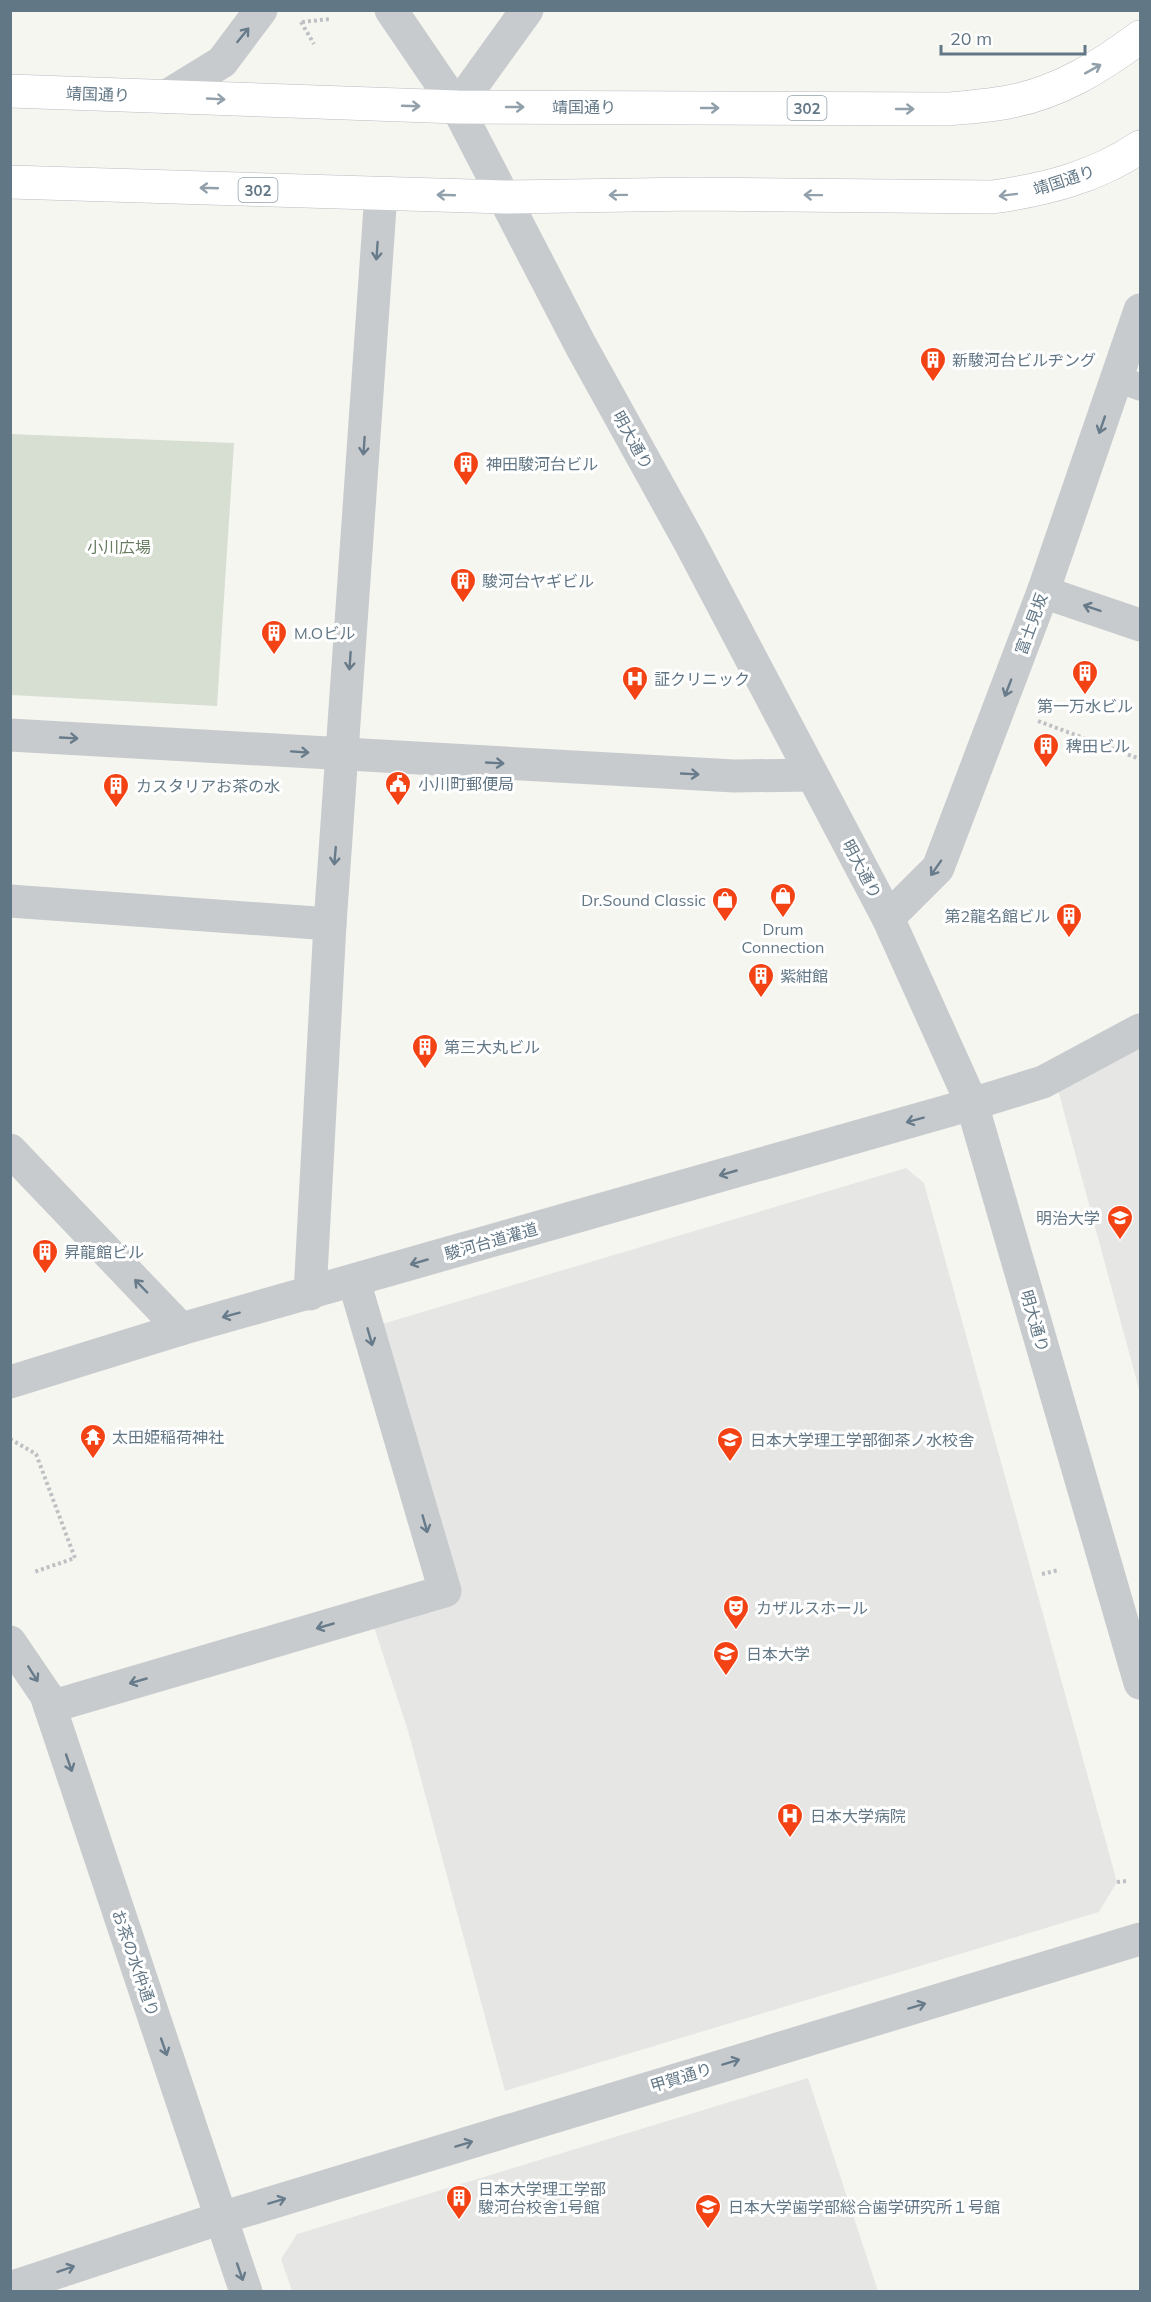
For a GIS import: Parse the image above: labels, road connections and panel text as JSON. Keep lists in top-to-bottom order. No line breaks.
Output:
{"streets":{"main road":["靖国通り","302"],"street":["明大通り","富士見坂","駿河台道灌道","お茶の水仲通り","甲賀通り"]},"crossings":[["靖国通り","明大通り"],["明大通り","富士見坂"],["明大通り","駿河台道灌道"],["お茶の水仲通り","甲賀通り"]],"one_way":["富士見坂","駿河台道灌道","お茶の水仲通り","甲賀通り"],"parks":["小川広場"],"places":{"building":["新駿河台ビルヂング","神田駿河台ビル","駿河台ヤギビル","M.Oビル","第一万水ビル","稗田ビル","カスタリアお茶の水","第2龍名館ビル","紫紺館","第三大丸ビル","昇龍館ビル","日本大学理工学部 駿河台校舎1号館"],"hospital":["証クリニック","日本大学病院"],"public building":["小川町郵便局"],"shop":["Drum Connection","Dr.Sound Classic"],"school or university":["明治大学","日本大学理工学部御茶ノ水校舎","日本大学","日本大学歯学部総合歯学研究所１号館"],"temple":["太田姫稲荷神社"],"theatre":["カザルスホール"]},"scale_bar":"20 m"}
